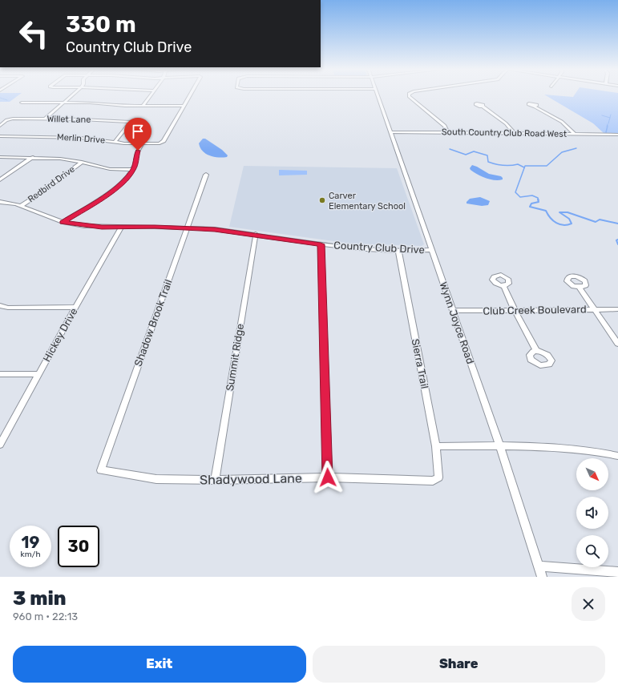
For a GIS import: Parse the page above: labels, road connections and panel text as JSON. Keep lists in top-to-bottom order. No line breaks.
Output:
{"streets":{"street":["Willet Lane","South Country Club Road West","Merlin Drive","Redbird Drive","Country Club Drive","Club Creek Boulevard","Shadow Brook Trail","Wynn Joyce Road","Hickey Drive","Summit Ridge","Sierra Trail","Shadywood Lane"]},"crossings":[["Willet Lane","Merlin Drive"],["South Country Club Road West","Wynn Joyce Road"],["Redbird Drive","Country Club Drive"],["Country Club Drive","Shadow Brook Trail"],["Country Club Drive","Wynn Joyce Road"],["Country Club Drive","Hickey Drive"],["Country Club Drive","Summit Ridge"],["Country Club Drive","Sierra Trail"],["Club Creek Boulevard","Wynn Joyce Road"],["Shadow Brook Trail","Shadywood Lane"],["Summit Ridge","Shadywood Lane"],["Sierra Trail","Shadywood Lane"]],"places":["Carver Elementary School"],"north":"bottom right","page":{"turn":["330 m","Country Club Drive"],"speed":"19 km/h","limit":"30","heading":["3 min","960 m · 22:13"],"buttons":["Exit","Share"]}}
